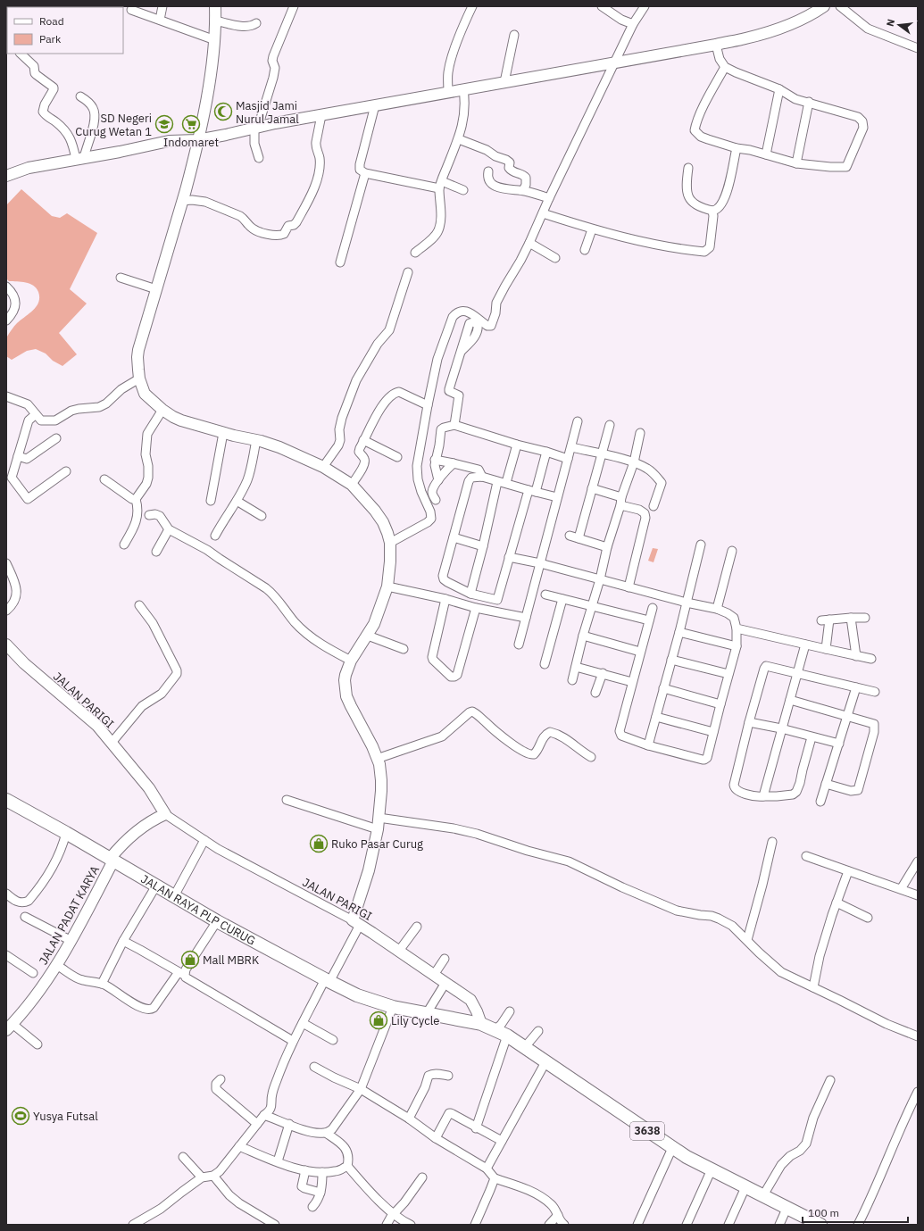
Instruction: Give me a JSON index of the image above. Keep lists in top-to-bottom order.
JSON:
{
  "streets": {
    "main road": ["JALAN RAYA PLP CURUG", "3638"],
    "street": ["JALAN PARIGI", "JALAN PADAT KARYA"]
  },
  "crossings": [
    ["JALAN PARIGI", "JALAN RAYA PLP CURUG"],
    ["JALAN PARIGI", "3638"],
    ["JALAN RAYA PLP CURUG", "JALAN PADAT KARYA"],
    ["JALAN RAYA PLP CURUG", "3638"]
  ],
  "places": {
    "mosque": ["Masjid Jami Nurul Jamal"],
    "school or university": ["SD Negeri Curug Wetan 1"],
    "supermarket": ["Indomaret"],
    "shop": ["Ruko Pasar Curug", "Mall MBRK", "Lily Cycle"],
    "sports": ["Yusya Futsal"]
  },
  "legend": ["Road", "Park"],
  "scale_bar": "100 m",
  "north": "left"
}
